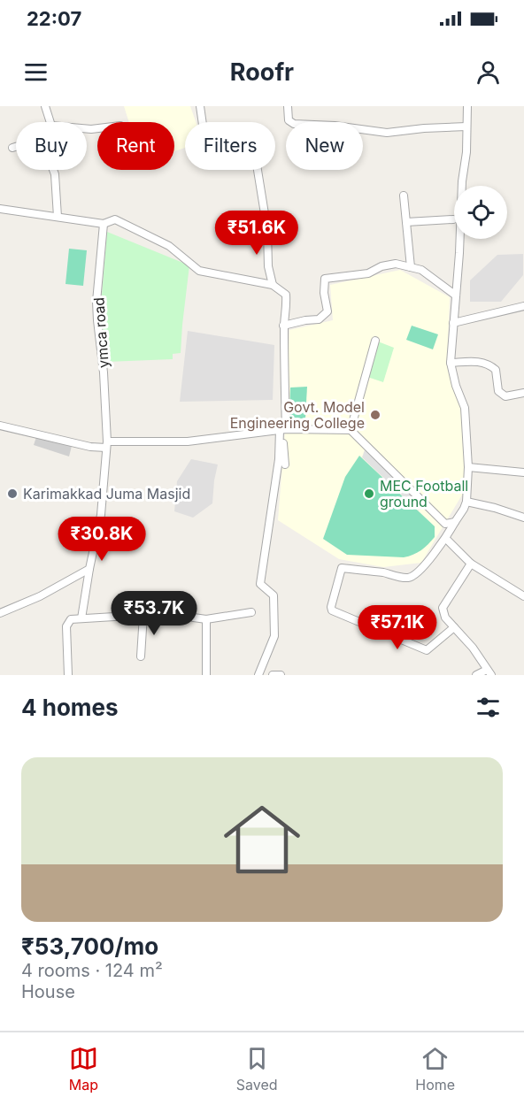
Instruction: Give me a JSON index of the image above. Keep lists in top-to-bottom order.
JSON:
{
  "streets": {
    "street": ["ymca road"]
  },
  "places": ["Govt. Model Engineering College", "Karimakkad Juma Masjid", "MEC Football ground"],
  "page": {
    "status": "22:07",
    "header": "Roofr",
    "chip": [
      "Buy",
      "Rent",
      "Filters",
      "New"
    ],
    "price": [
      "₹51.6K",
      "₹30.8K",
      "₹53.7K",
      "₹57.1K"
    ],
    "heading": "4 homes",
    "list": [
      {
        "name": "₹53,700/mo",
        "note": "4 rooms · 124 m² · House"
      }
    ],
    "tabs": ["Map", "Saved", "Home"]
  }
}
